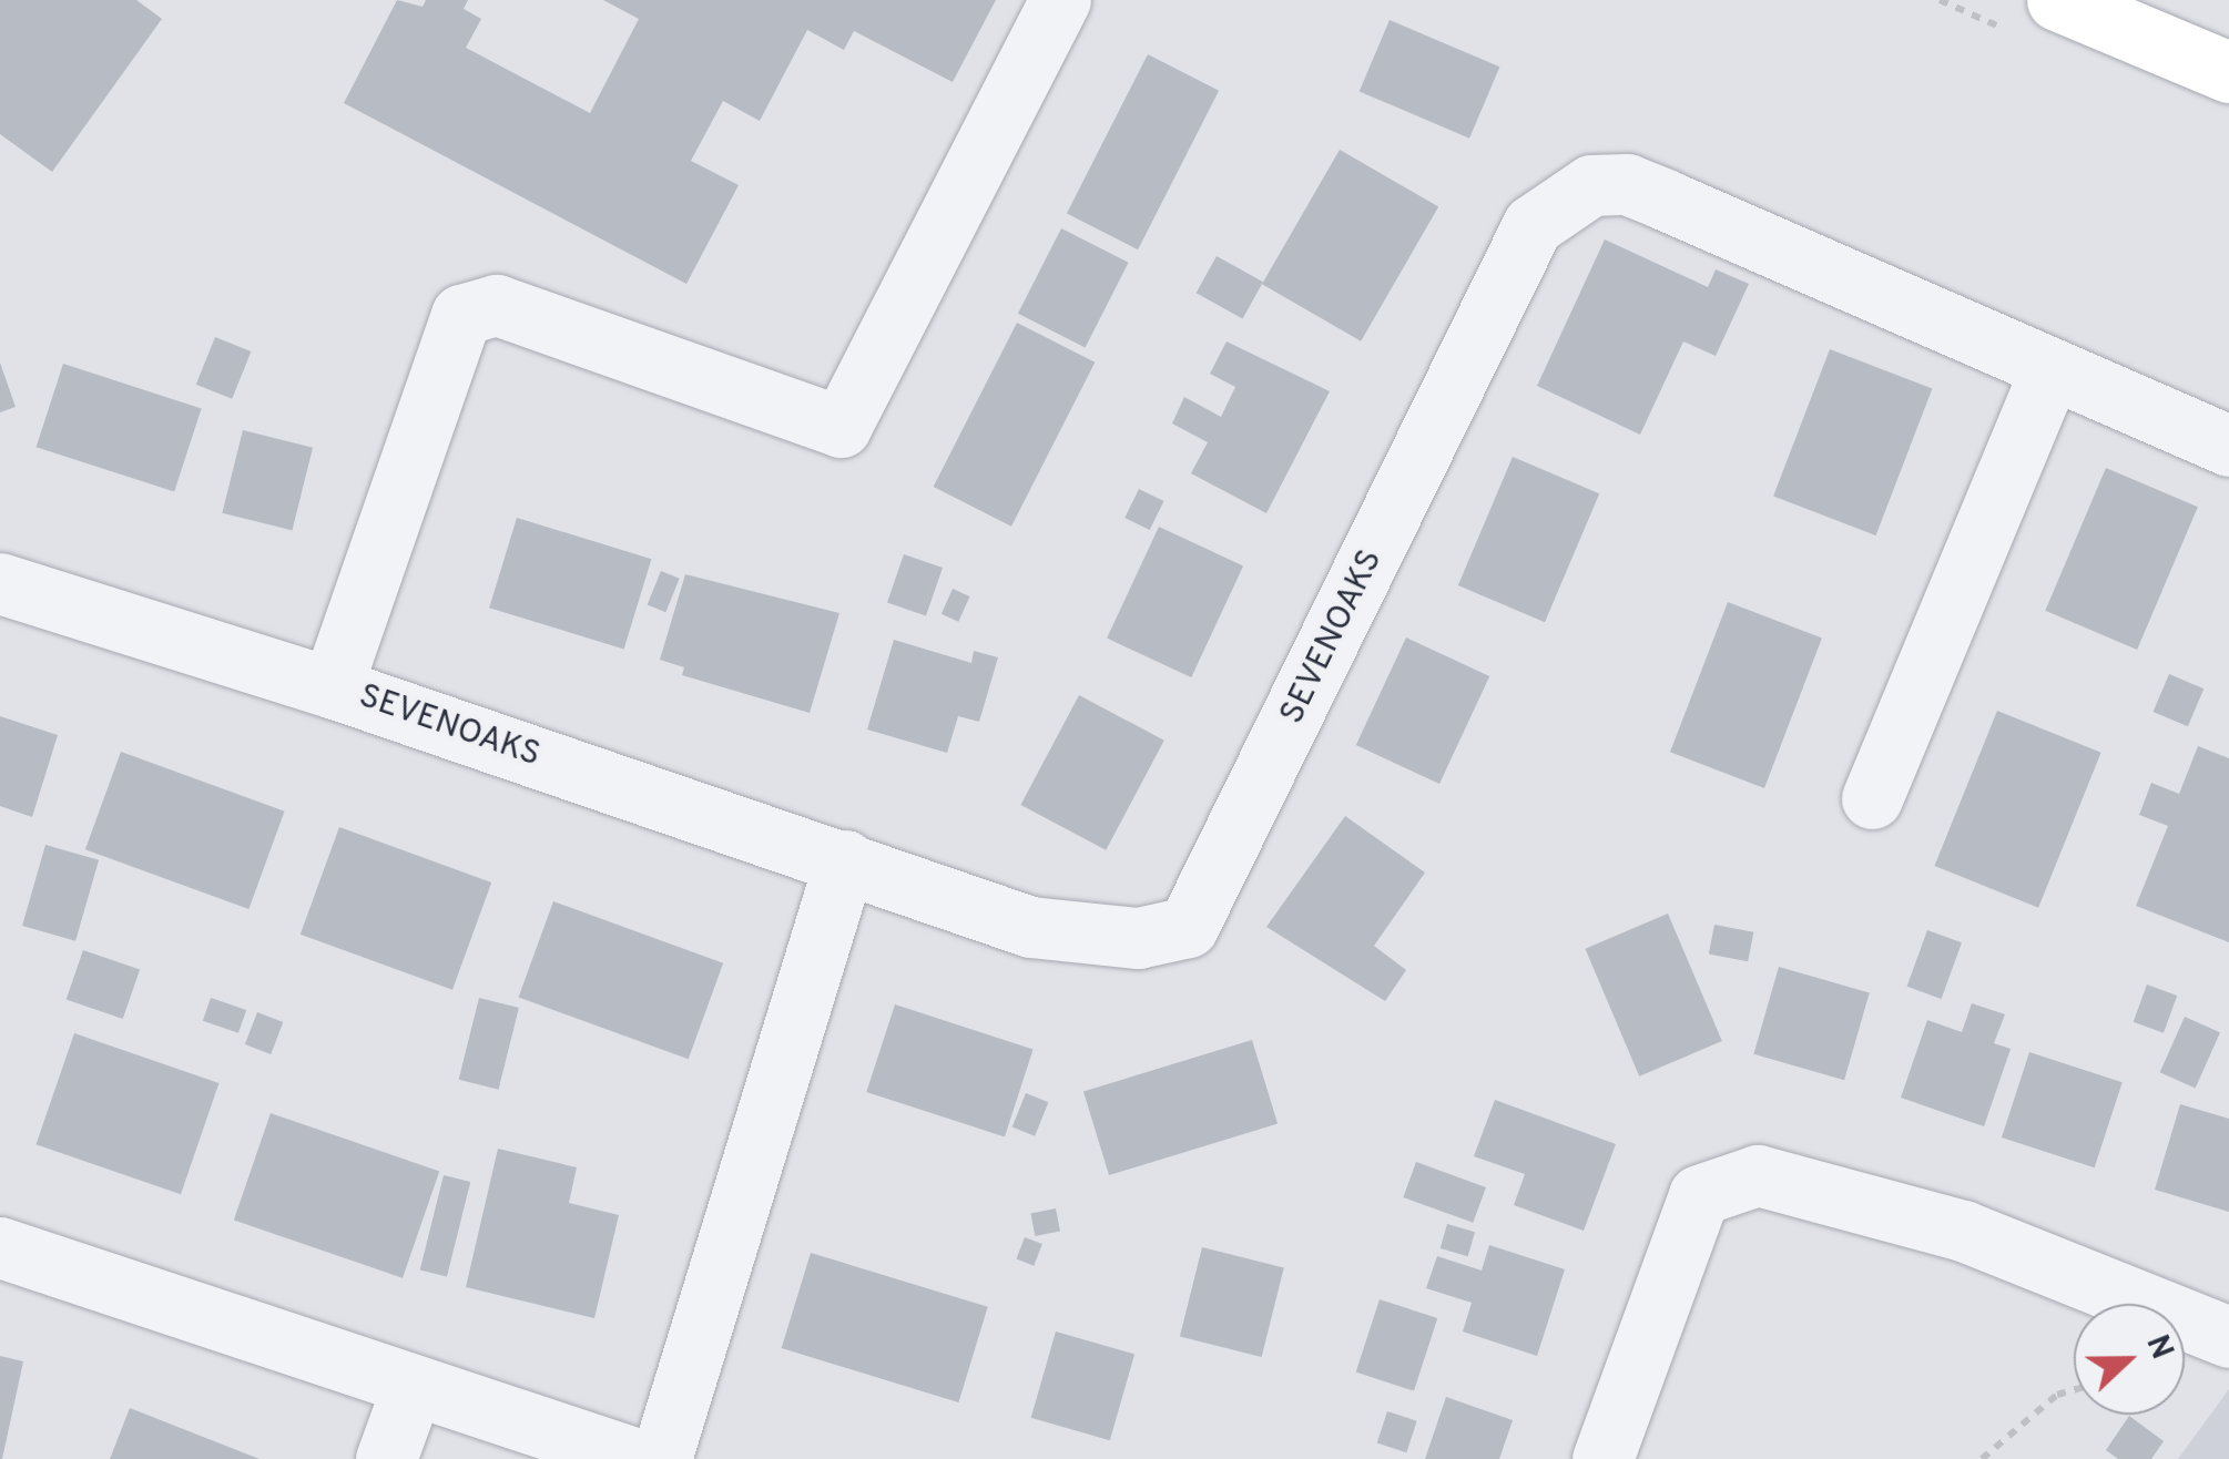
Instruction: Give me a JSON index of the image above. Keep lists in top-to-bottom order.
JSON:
{
  "streets": {
    "street": ["SEVENOAKS"]
  },
  "north": "right"
}
